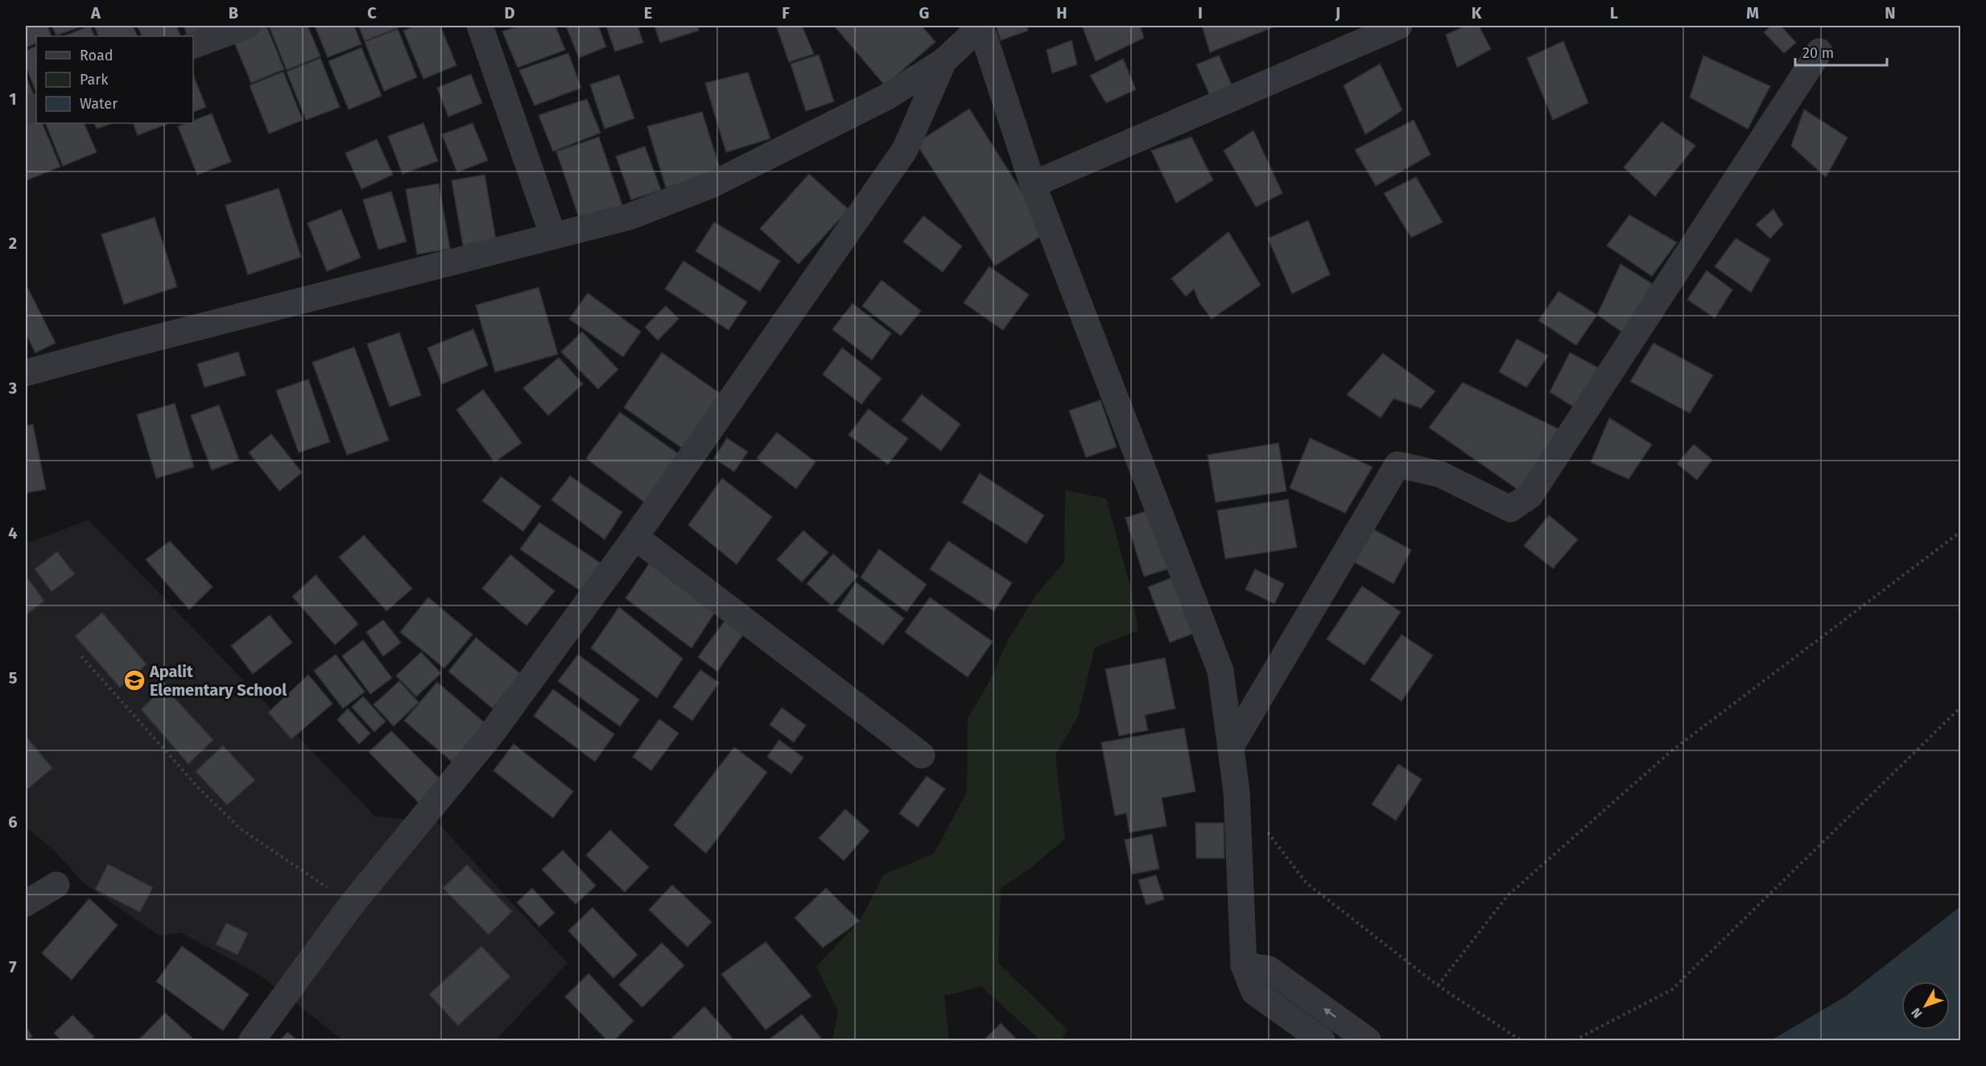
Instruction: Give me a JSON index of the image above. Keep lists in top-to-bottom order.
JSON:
{
  "places": {
    "school or university": ["Apalit Elementary School"]
  },
  "legend": ["Road", "Park", "Water"],
  "scale_bar": "20 m",
  "north": "bottom left",
  "grid": {
    "columns": [
      "A",
      "B",
      "C",
      "D",
      "E",
      "F",
      "G",
      "H",
      "I",
      "J",
      "K",
      "L",
      "M",
      "N"
    ],
    "rows": [
      "1",
      "2",
      "3",
      "4",
      "5",
      "6",
      "7"
    ]
  }
}
